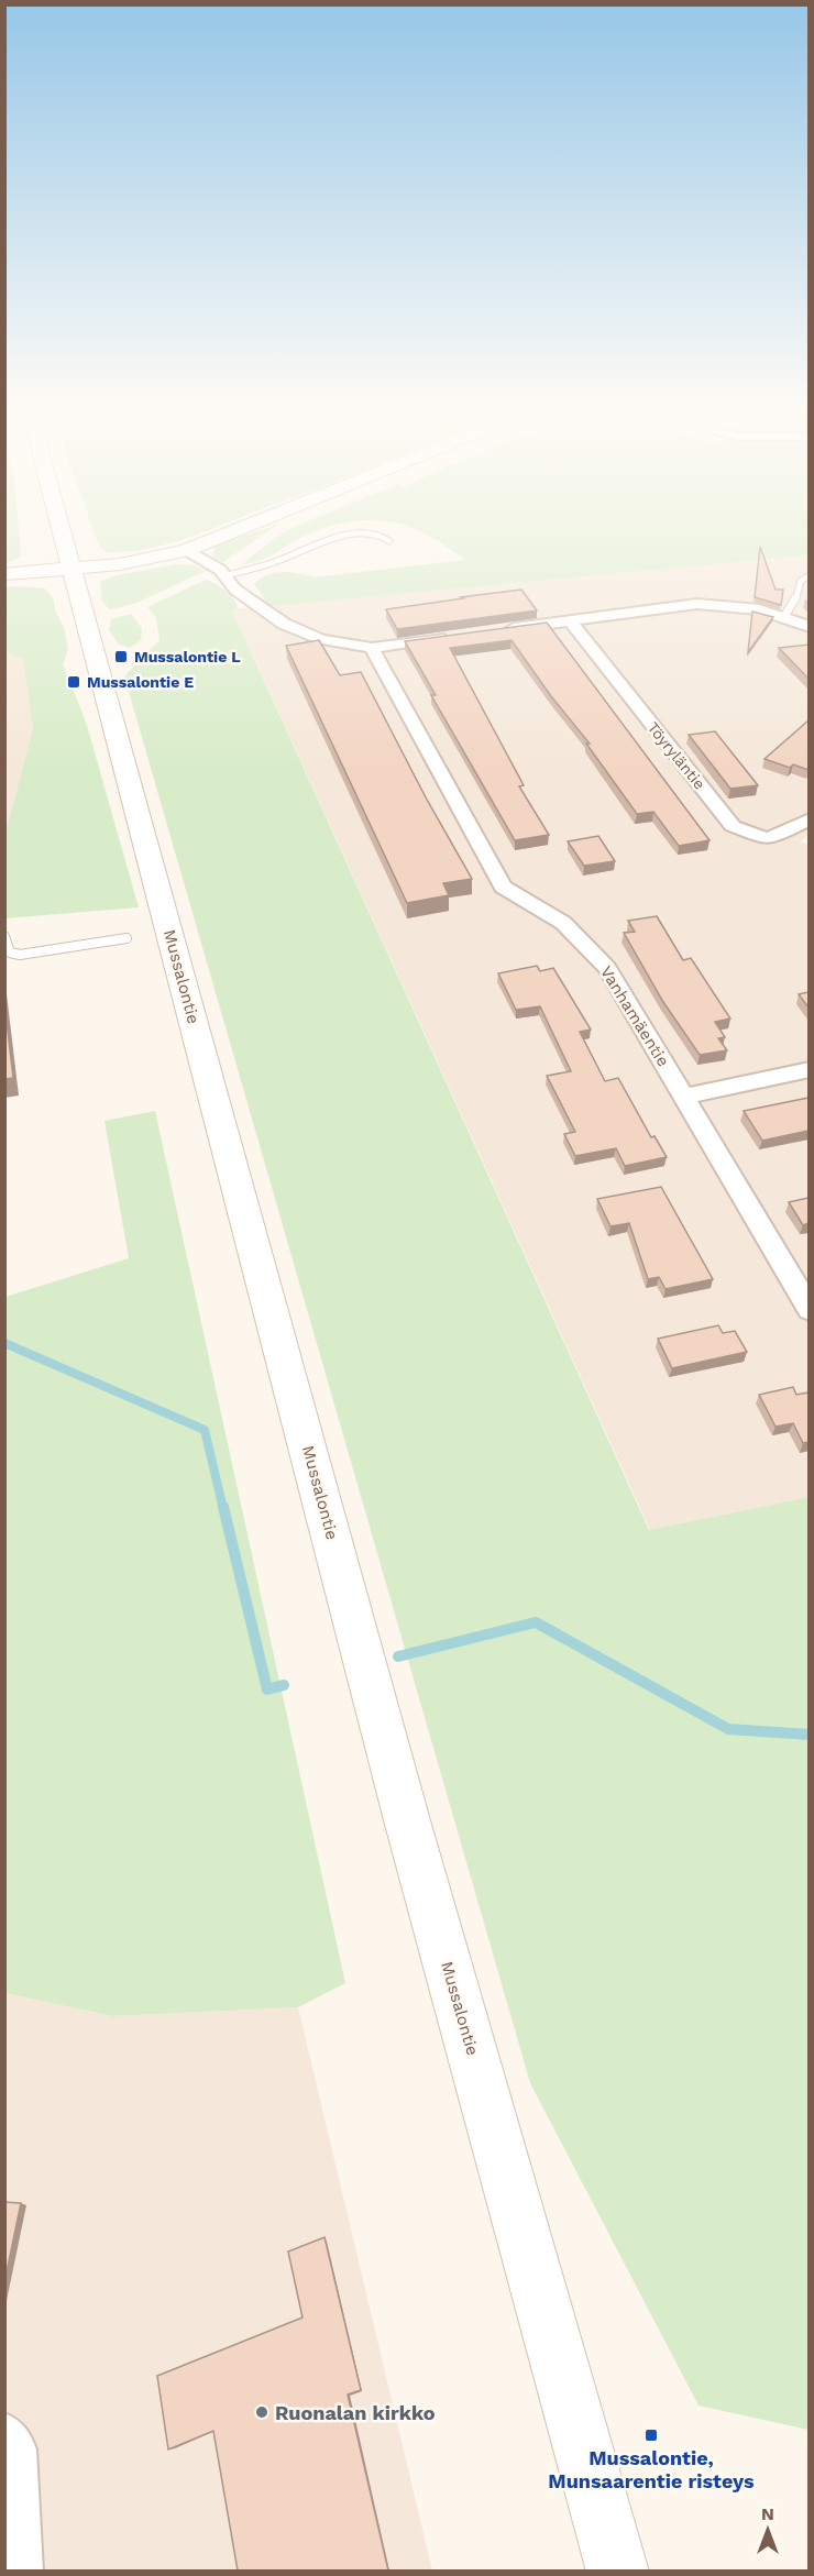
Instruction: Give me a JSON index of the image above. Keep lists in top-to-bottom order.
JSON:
{
  "streets": {
    "main road": ["Mussalontie"],
    "street": ["Töyryläntie", "Vanhamäentie"]
  },
  "places": {
    "transit": ["Mussalontie L", "Mussalontie E", "Mussalontie, Munsaarentie risteys"],
    "other": ["Ruonalan kirkko"]
  },
  "north": "top"
}
